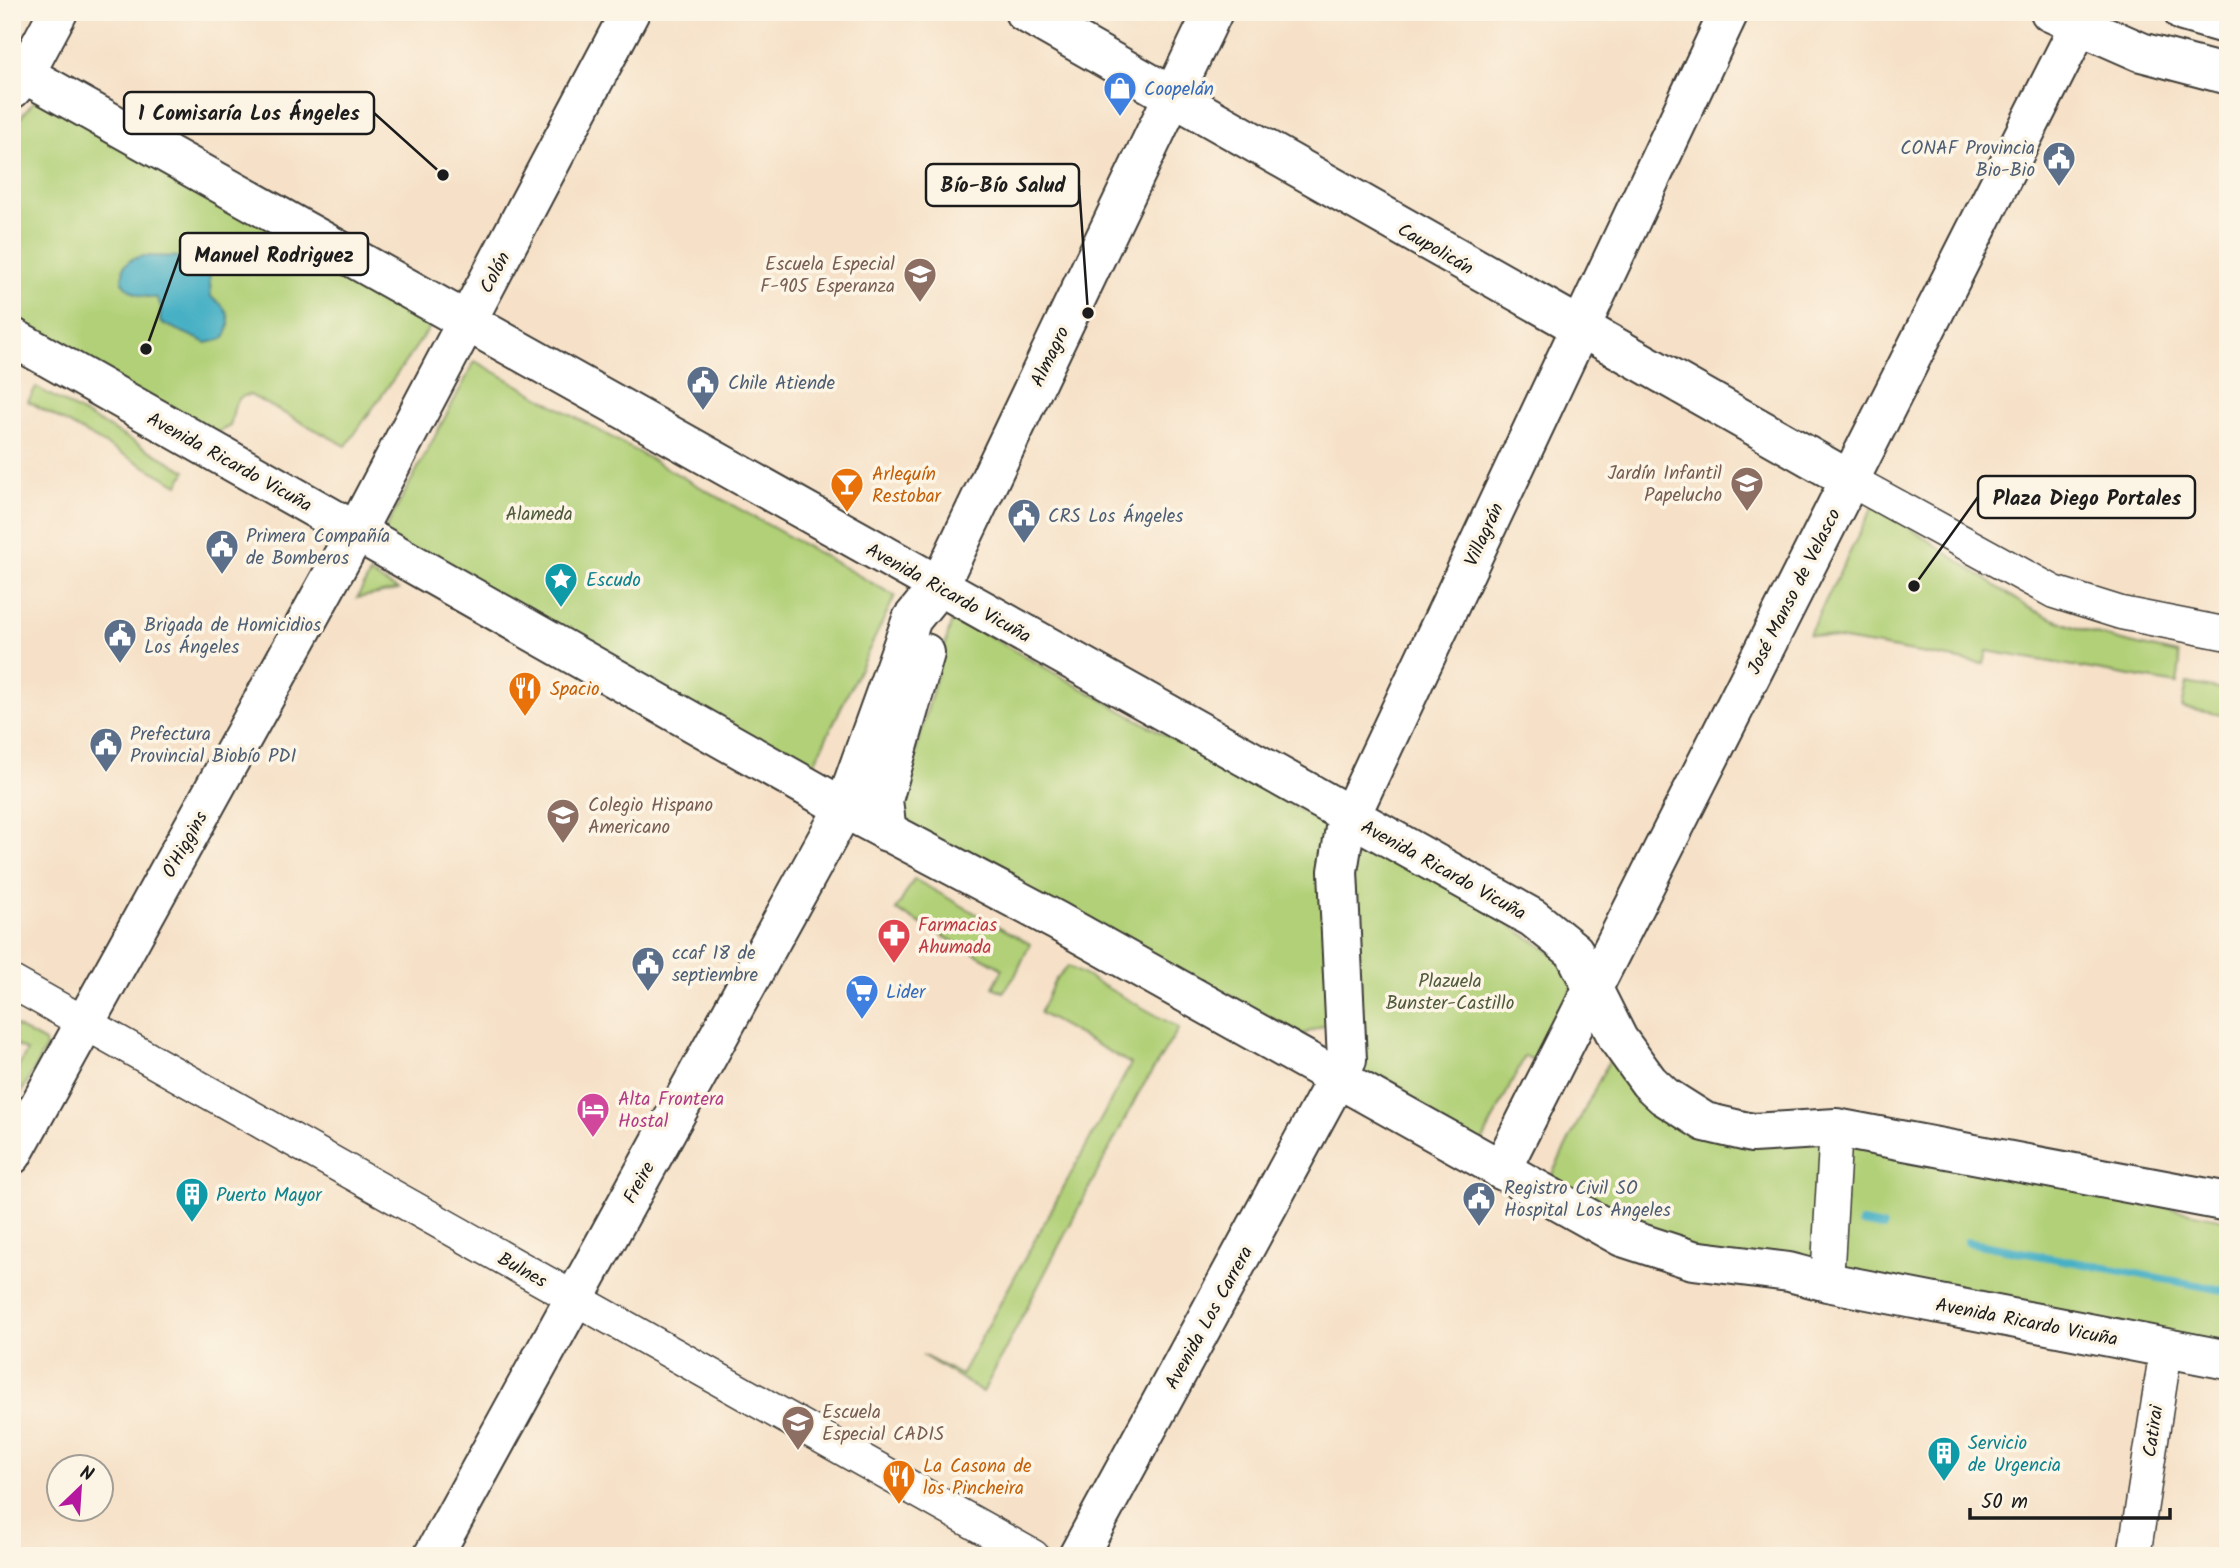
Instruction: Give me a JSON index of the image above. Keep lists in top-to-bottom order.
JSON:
{
  "streets": {
    "main road": [
      "Caupolicán",
      "Colón",
      "Almagro",
      "Avenida Ricardo Vicuña",
      "Villagrán",
      "José Manso de Velasco",
      "O'Higgins",
      "Freire",
      "Avenida Los Carrera"
    ],
    "street": ["Bulnes", "Catirai"]
  },
  "crossings": [
    ["Caupolicán", "Almagro"],
    ["Caupolicán", "Villagrán"],
    ["Caupolicán", "José Manso de Velasco"],
    ["Colón", "Avenida Ricardo Vicuña"],
    ["Colón", "O'Higgins"],
    ["Almagro", "Avenida Ricardo Vicuña"],
    ["Almagro", "Freire"],
    ["Avenida Ricardo Vicuña", "Villagrán"],
    ["Avenida Ricardo Vicuña", "José Manso de Velasco"],
    ["Avenida Ricardo Vicuña", "O'Higgins"],
    ["Avenida Ricardo Vicuña", "Freire"],
    ["Avenida Ricardo Vicuña", "Avenida Los Carrera"],
    ["Avenida Ricardo Vicuña", "Catirai"],
    ["Villagrán", "Avenida Los Carrera"],
    ["O'Higgins", "Bulnes"],
    ["Freire", "Bulnes"]
  ],
  "parks": ["Alameda", "Plazuela Bunster-Castillo"],
  "places": {
    "shop": ["Coopelán"],
    "other": [
      "1 Comisaría Los Ángeles",
      "Bío-Bío Salud",
      "Manuel Rodriguez",
      "Plaza Diego Portales"
    ],
    "public building": [
      "CONAF Provincia Bio-Bio",
      "Chile Atiende",
      "CRS Los Ángeles",
      "Primera Compañía de Bomberos",
      "Brigada de Homicidios Los Ángeles",
      "Prefectura Provincial Biobío PDI",
      "ccaf 18 de septiembre",
      "Registro Civil SO Hospital Los Angeles"
    ],
    "school or university": [
      "Escuela Especial F-905 Esperanza",
      "Jardín Infantil Papelucho",
      "Colegio Hispano Americano",
      "Escuela Especial CADIS"
    ],
    "bar": ["Arlequín Restobar"],
    "place": ["Escudo"],
    "restaurant": ["Spacio", "La Casona de los Pincheira"],
    "pharmacy": ["Farmacias Ahumada"],
    "supermarket": ["Lider"],
    "hotel": ["Alta Frontera Hostal"],
    "building": ["Puerto Mayor", "Servicio de Urgencia"]
  },
  "scale_bar": "50 m",
  "north": "top right"
}
